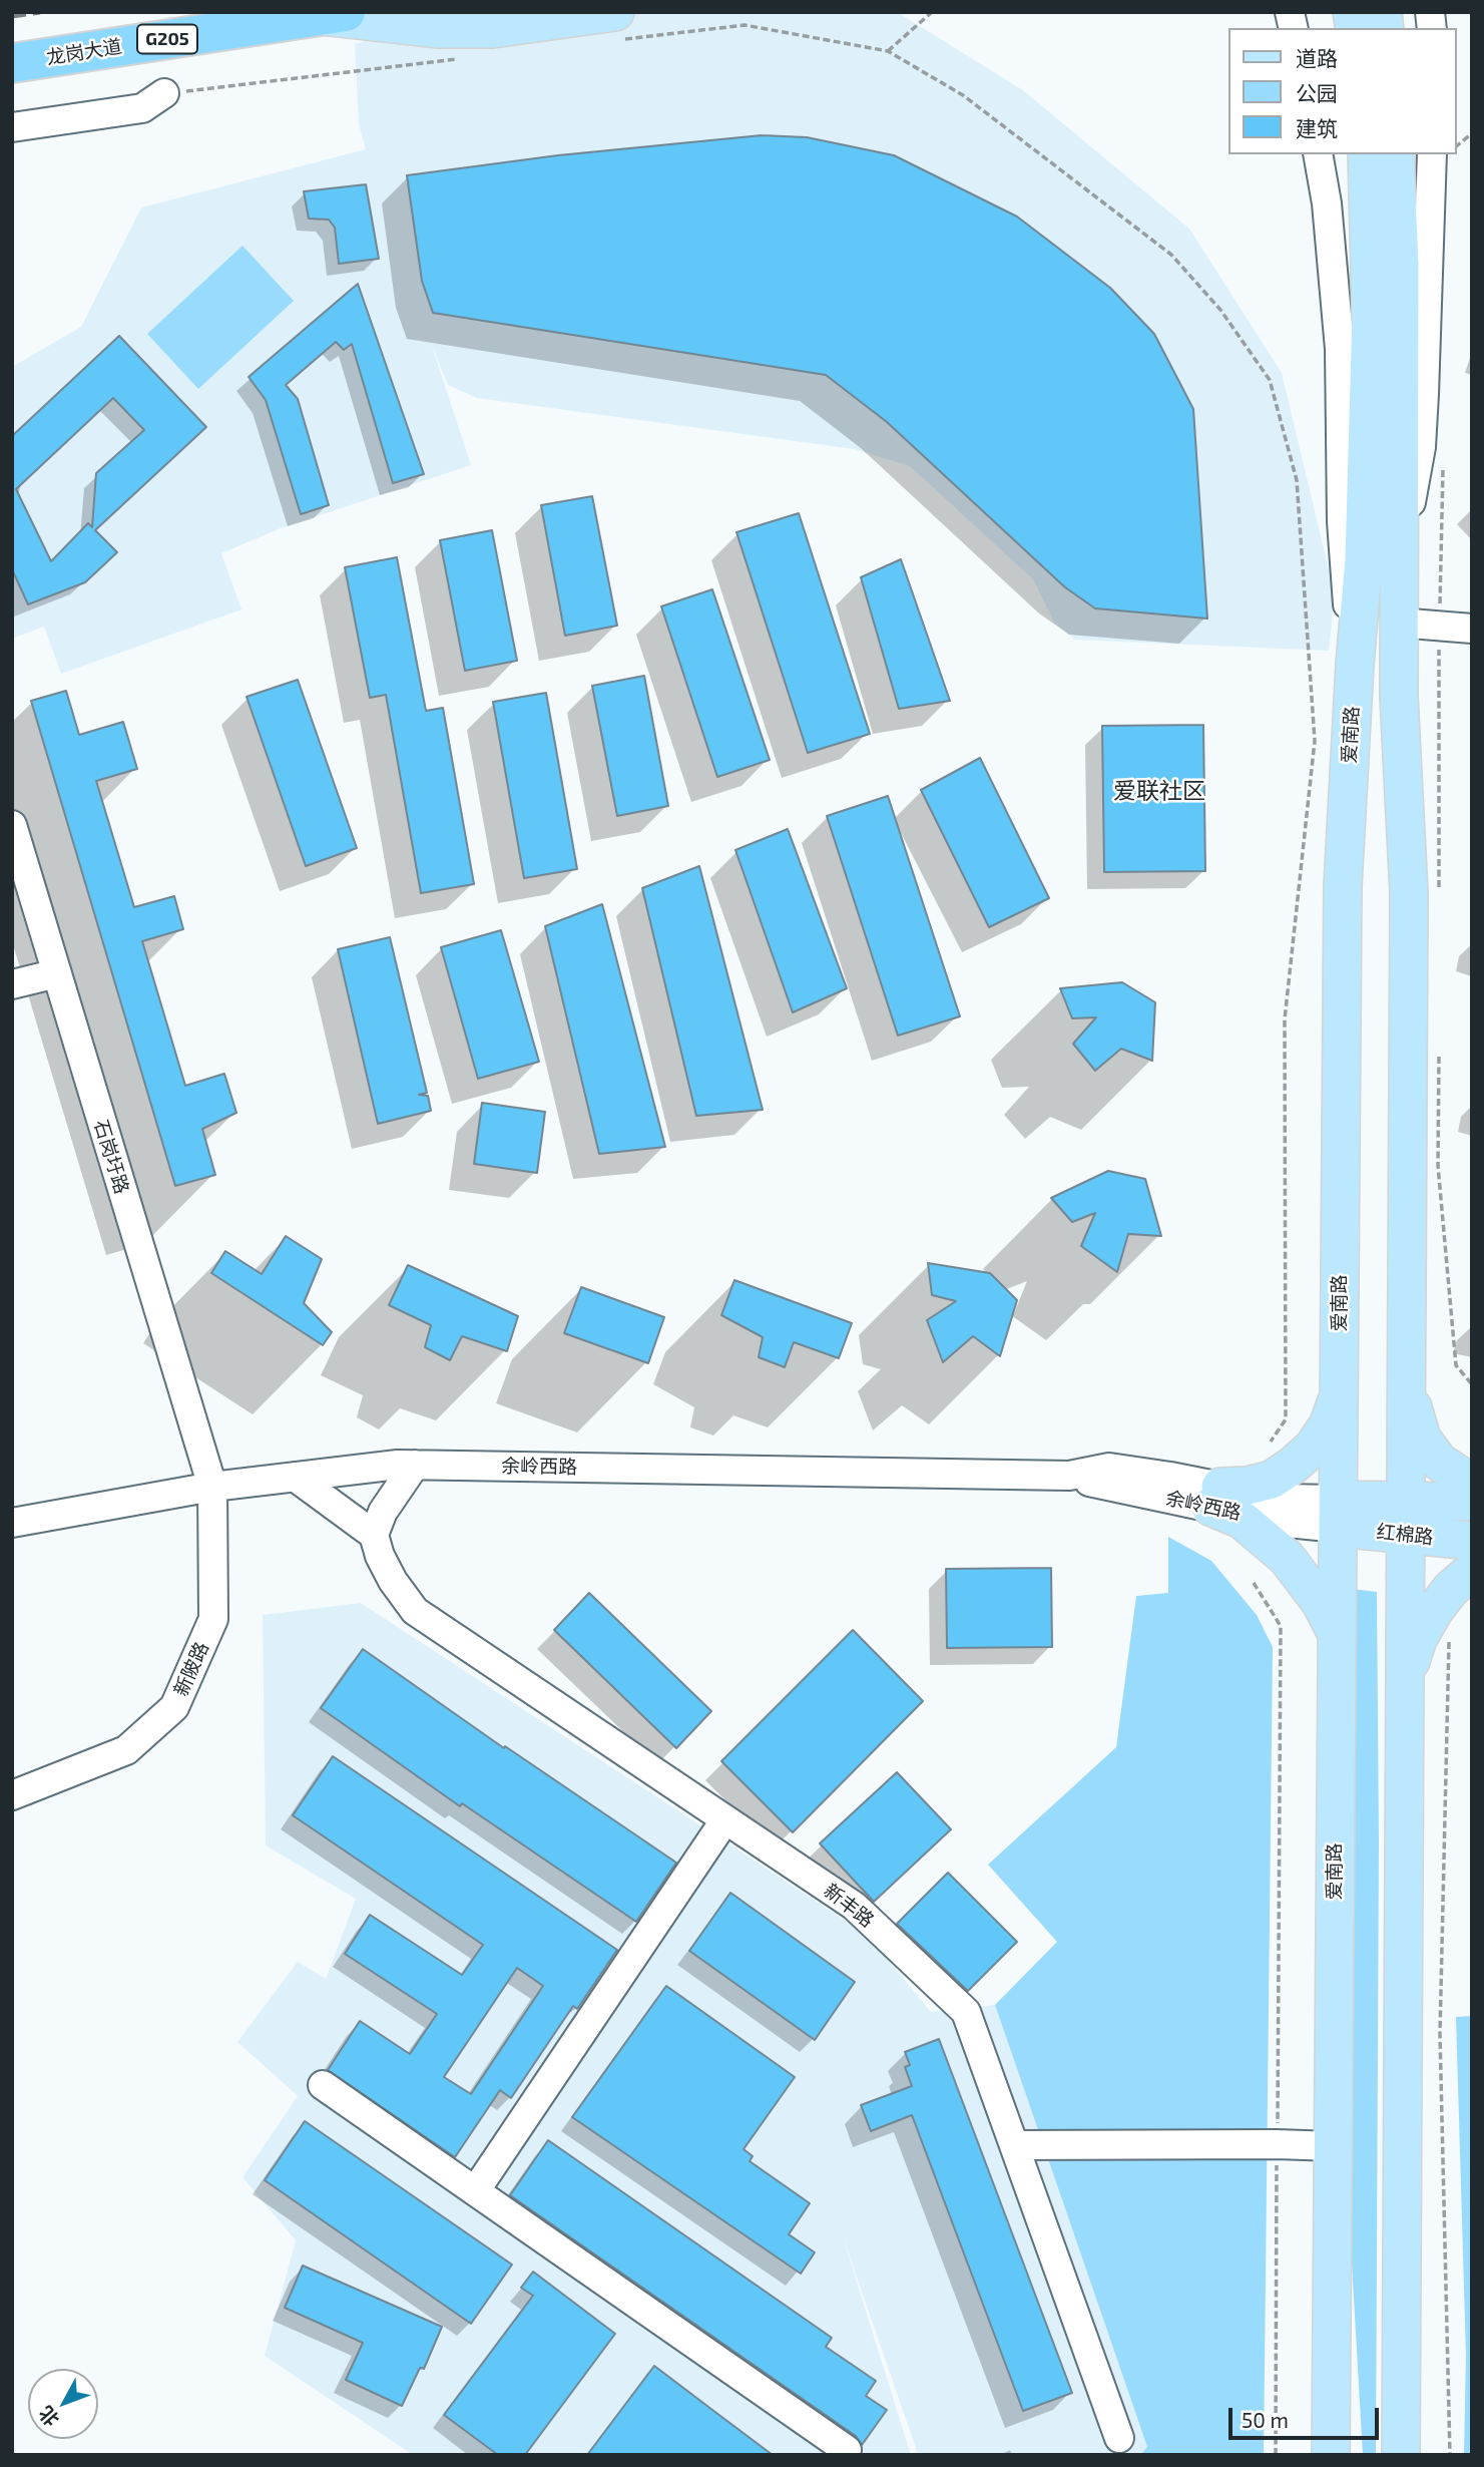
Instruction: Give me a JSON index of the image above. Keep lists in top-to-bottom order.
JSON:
{
  "streets": {
    "highway": ["G205", "龙岗大道"],
    "main road": ["爱南路", "红棉路"],
    "street": [
      "石岗圩路",
      "余岭西路",
      "新陂路",
      "新丰路"
    ]
  },
  "crossings": [
    ["爱南路", "余岭西路"],
    ["爱南路", "红棉路"],
    ["石岗圩路", "余岭西路"],
    ["石岗圩路", "新陂路"],
    ["余岭西路", "红棉路"],
    ["余岭西路", "新陂路"]
  ],
  "districts": ["爱联社区"],
  "legend": ["道路", "公园", "建筑"],
  "scale_bar": "50 m",
  "north": "bottom left"
}
